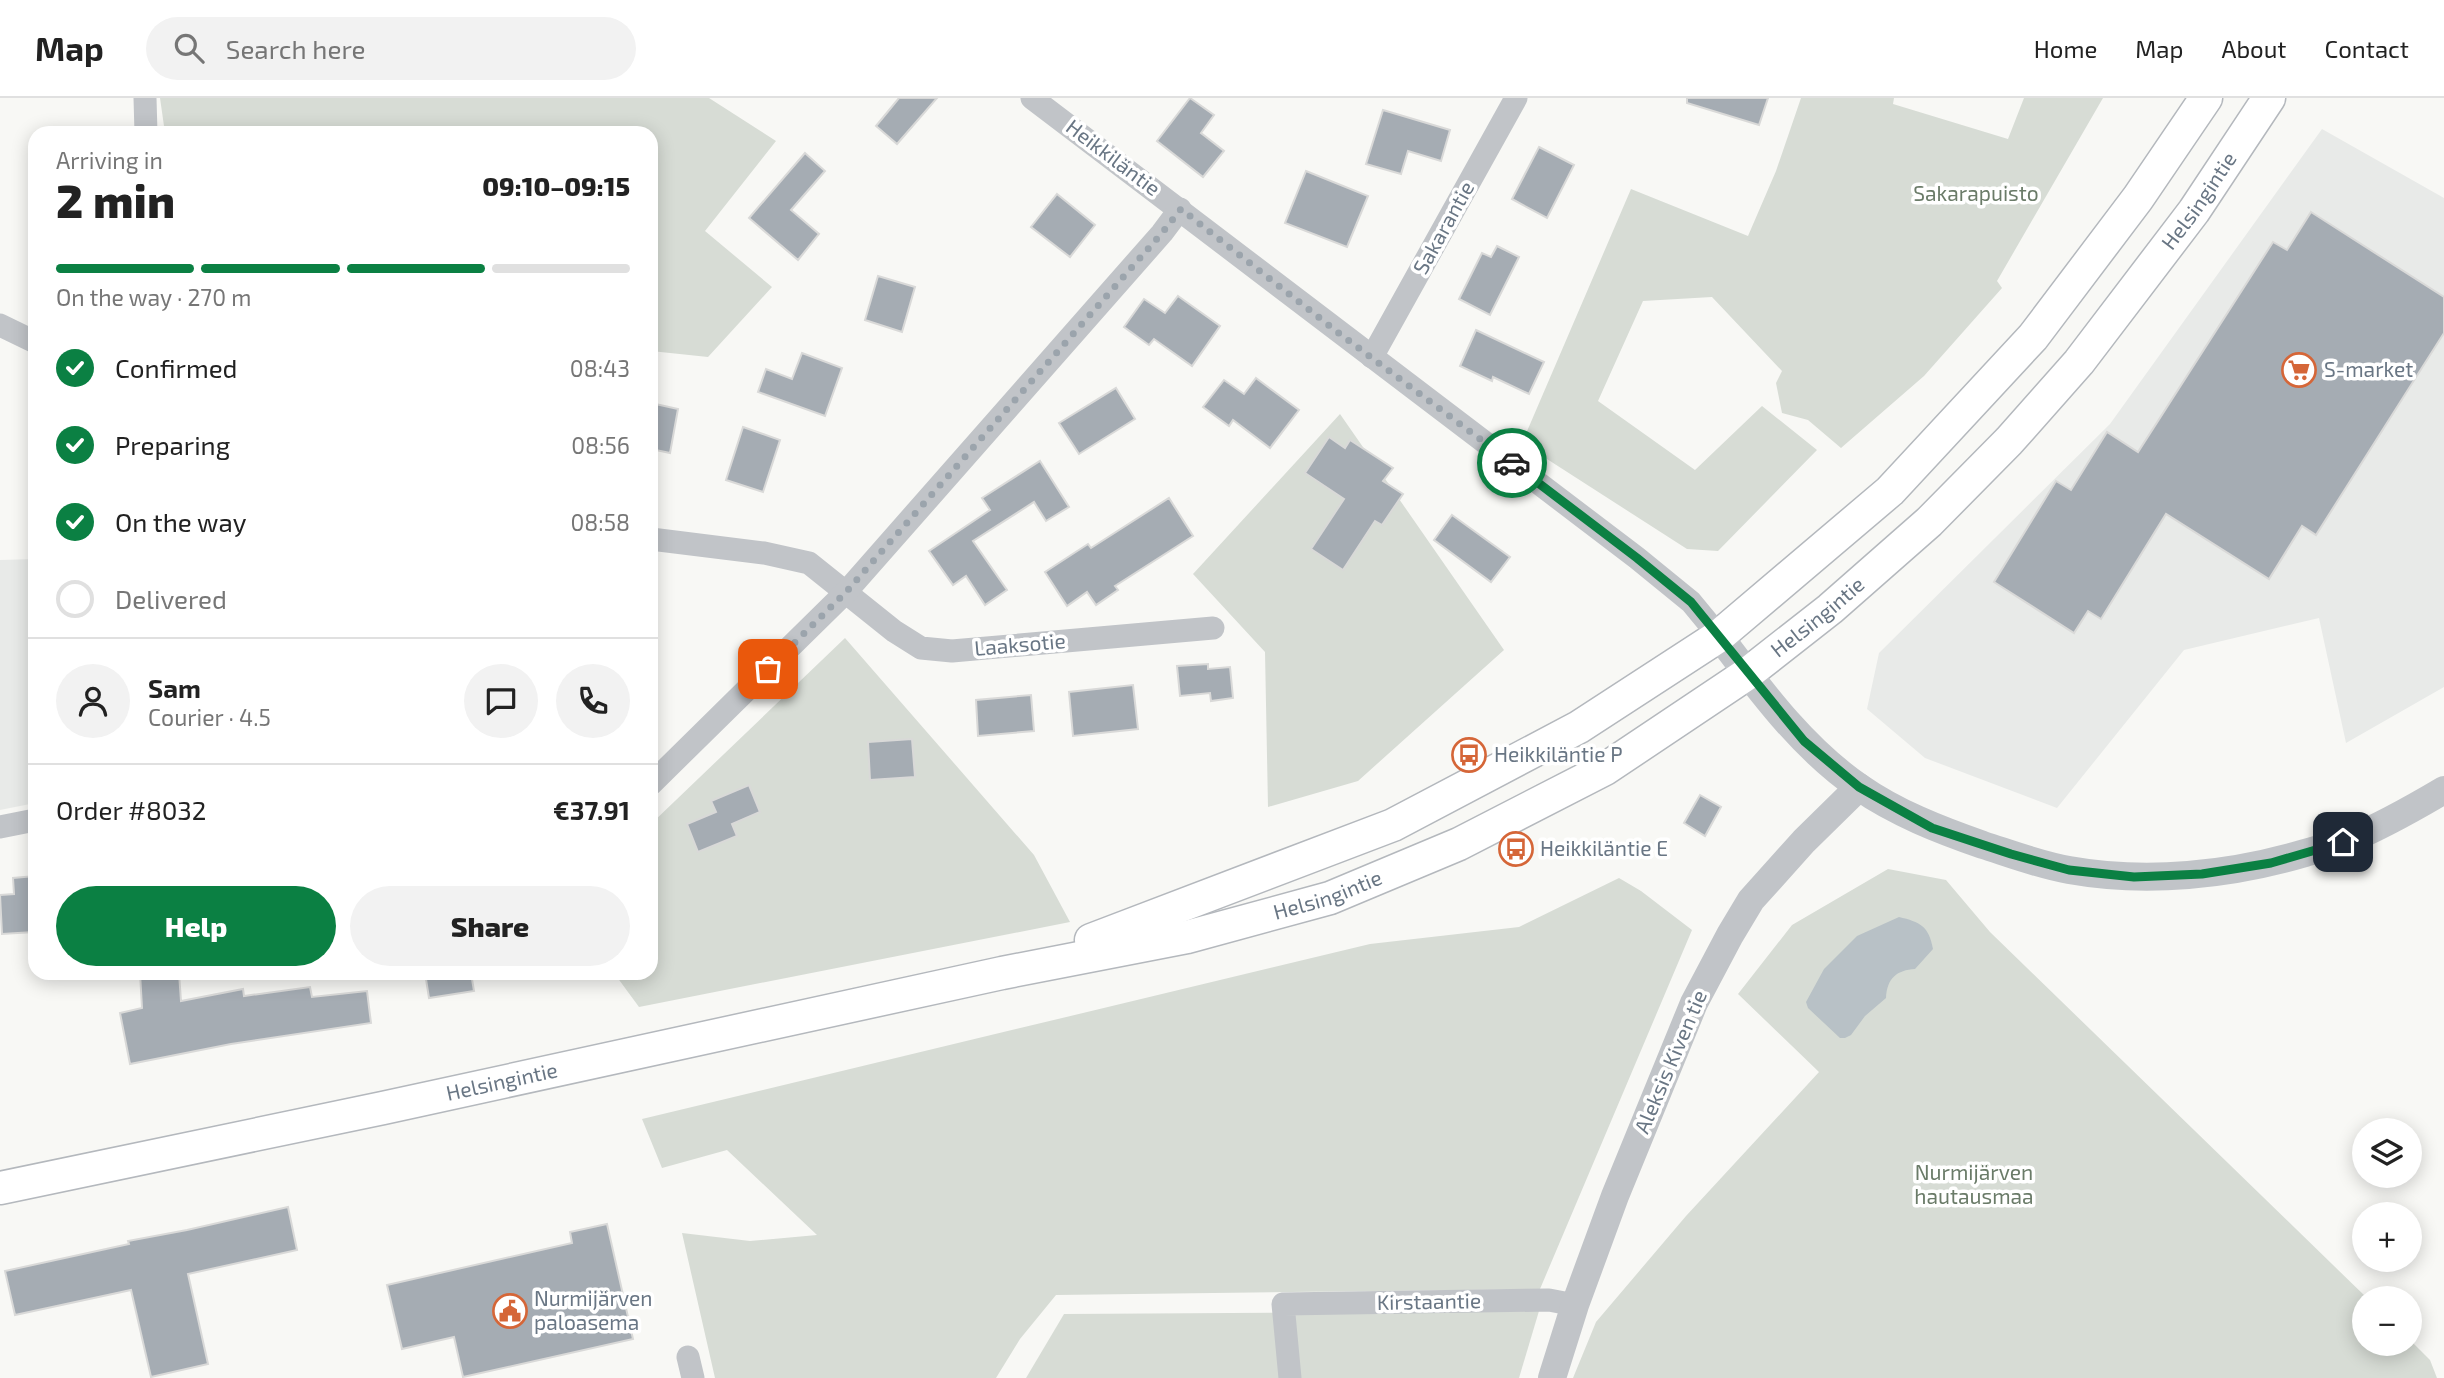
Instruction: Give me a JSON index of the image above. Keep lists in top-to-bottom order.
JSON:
{
  "streets": {
    "main road": ["Helsingintie"],
    "street": [
      "Heikkiläntie",
      "Sakarantie",
      "Laaksotie",
      "Aleksis Kiven tie",
      "Kirstaantie"
    ]
  },
  "crossings": [
    ["Heikkiläntie", "Helsingintie"],
    ["Heikkiläntie", "Sakarantie"],
    ["Aleksis Kiven tie", "Kirstaantie"]
  ],
  "parks": ["Sakarapuisto", "Nurmijärven hautausmaa"],
  "places": {
    "supermarket": ["S-market"],
    "bus stop": ["Heikkiläntie P", "Heikkiläntie E"],
    "public building": ["Nurmijärven paloasema"]
  },
  "page": {
    "header": "Map",
    "search": "Search here",
    "nav": [
      "Home",
      "Map",
      "About",
      "Contact"
    ],
    "heading": ["2 min", "Arriving in", "09:10–09:15"],
    "panel": [
      "Sam",
      "Courier · 4.5",
      "Order #8032",
      "€37.91"
    ],
    "bar": "On the way · 270 m",
    "list": [
      ["Confirmed", "08:43"],
      ["Preparing", "08:56"],
      ["On the way", "08:58"],
      "Delivered"
    ],
    "buttons": ["Help", "Share"],
    "map_buttons": ["+", "−"]
  }
}
